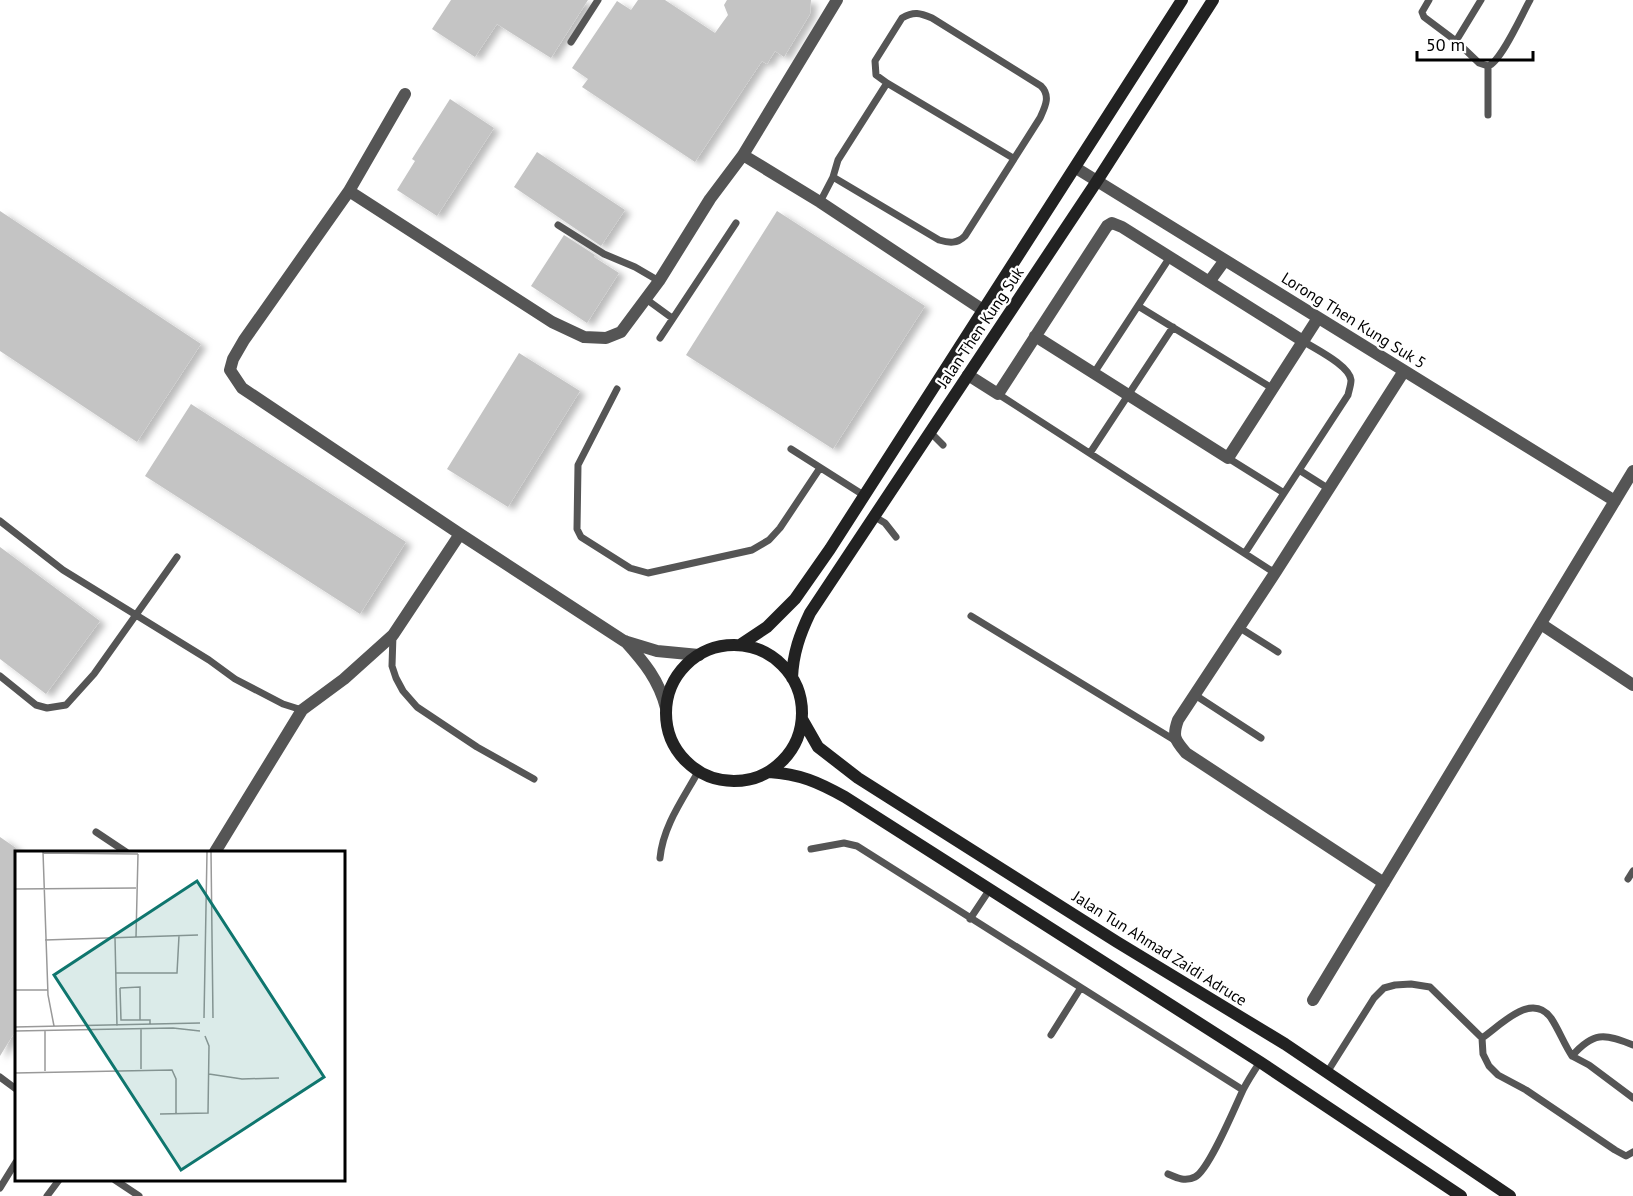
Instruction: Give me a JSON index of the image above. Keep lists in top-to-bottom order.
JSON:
{
  "streets": {
    "street": ["Lorong Then Kung Suk 5", "Jalan Then Kung Suk", "Jalan Tun Ahmad Zaidi Adruce"]
  },
  "crossings": [
    ["Lorong Then Kung Suk 5", "Jalan Then Kung Suk"],
    ["Jalan Then Kung Suk", "Jalan Tun Ahmad Zaidi Adruce"]
  ],
  "scale_bar": "50 m"
}
